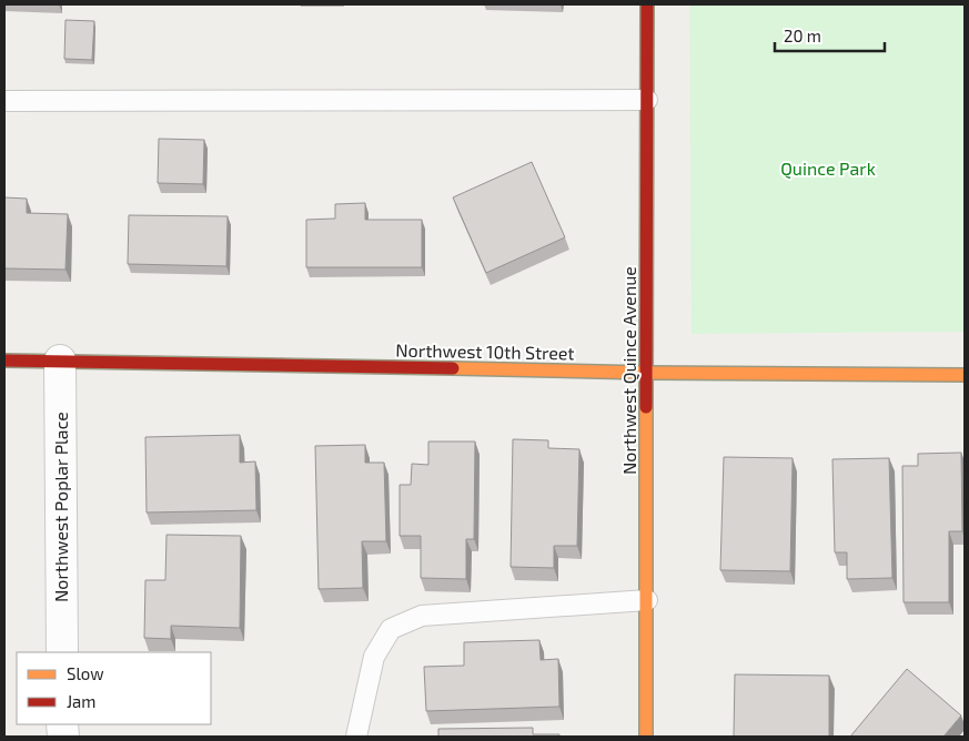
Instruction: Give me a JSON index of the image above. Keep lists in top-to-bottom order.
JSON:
{
  "streets": {
    "street": ["Northwest 10th Street", "Northwest Quince Avenue", "Northwest Poplar Place"]
  },
  "crossings": [
    ["Northwest 10th Street", "Northwest Quince Avenue"],
    ["Northwest 10th Street", "Northwest Poplar Place"]
  ],
  "parks": ["Quince Park"],
  "legend": ["Slow", "Jam"],
  "scale_bar": "20 m"
}
